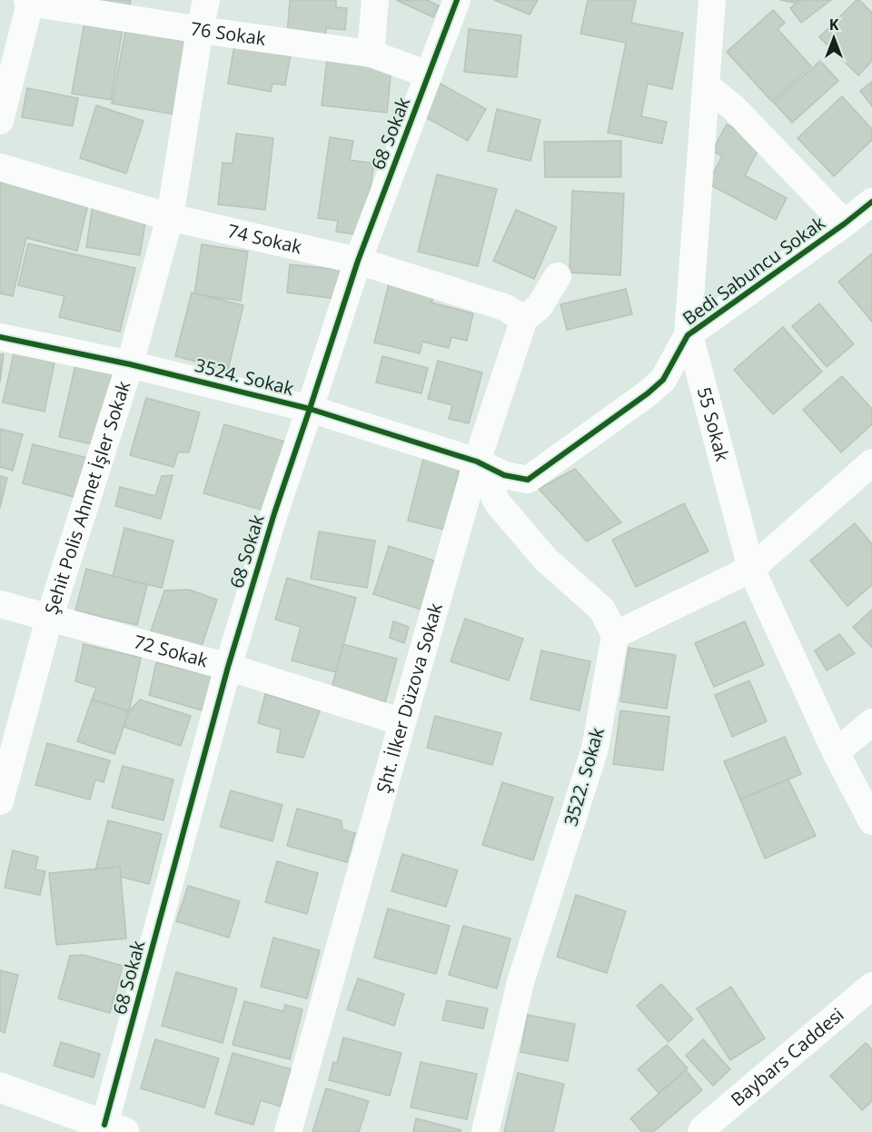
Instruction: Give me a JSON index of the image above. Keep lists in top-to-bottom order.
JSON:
{
  "streets": {
    "street": [
      "76 Sokak",
      "68 Sokak",
      "74 Sokak",
      "Bedi Sabuncu Sokak",
      "3524. Sokak",
      "55 Sokak",
      "Şehit Polis Ahmet İşler Sokak",
      "72 Sokak",
      "Şht. İlker Düzova Sokak",
      "3522. Sokak",
      "Baybars Caddesi"
    ]
  },
  "crossings": [
    ["76 Sokak", "68 Sokak"],
    ["76 Sokak", "Şehit Polis Ahmet İşler Sokak"],
    ["68 Sokak", "74 Sokak"],
    ["68 Sokak", "3524. Sokak"],
    ["68 Sokak", "72 Sokak"],
    ["74 Sokak", "Şehit Polis Ahmet İşler Sokak"],
    ["74 Sokak", "Şht. İlker Düzova Sokak"],
    ["Bedi Sabuncu Sokak", "3524. Sokak"],
    ["Bedi Sabuncu Sokak", "55 Sokak"],
    ["Bedi Sabuncu Sokak", "Şht. İlker Düzova Sokak"],
    ["3524. Sokak", "Şehit Polis Ahmet İşler Sokak"],
    ["3524. Sokak", "Şht. İlker Düzova Sokak"],
    ["Şehit Polis Ahmet İşler Sokak", "72 Sokak"],
    ["72 Sokak", "Şht. İlker Düzova Sokak"]
  ],
  "north": "top"
}
